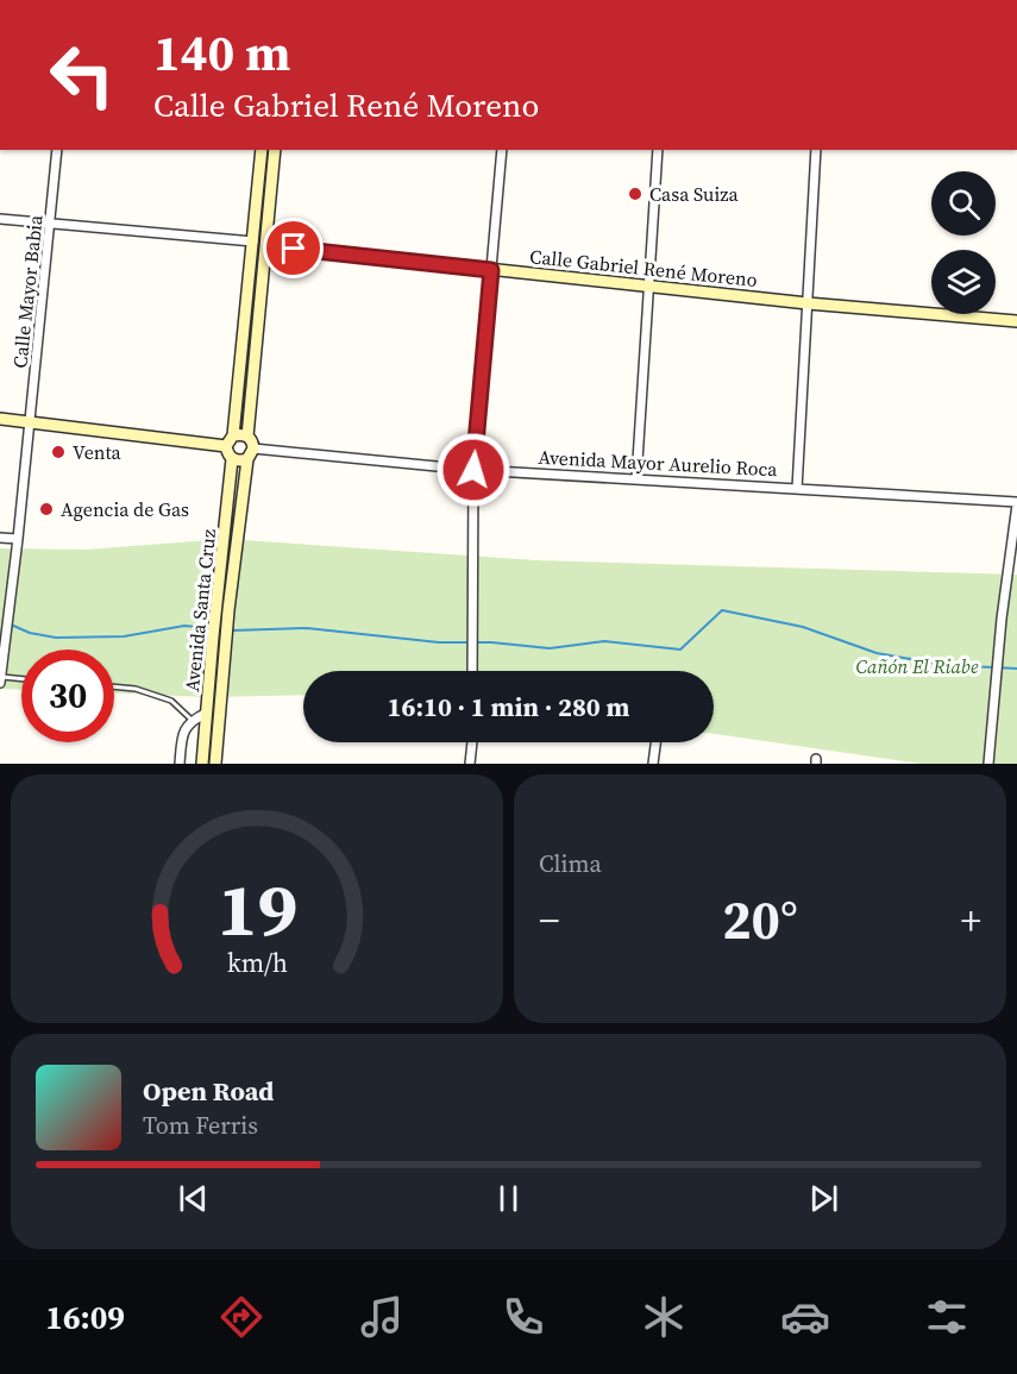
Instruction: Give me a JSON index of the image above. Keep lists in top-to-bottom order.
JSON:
{
  "streets": {
    "main road": ["Calle Gabriel René Moreno", "Avenida Santa Cruz"],
    "street": ["Calle Mayor Babia", "Avenida Mayor Aurelio Roca"]
  },
  "crossings": [
    ["Avenida Mayor Aurelio Roca", "Avenida Santa Cruz"]
  ],
  "parks": ["Cañón El Riabe"],
  "places": ["Casa Suiza", "Venta", "Agencia de Gas"],
  "page": {
    "turn": ["140 m", "Calle Gabriel René Moreno"],
    "limit": "30",
    "trip": "16:10 · 1 min · 280 m",
    "tile": "Clima",
    "heat": ["−", "20°", "+"],
    "song": ["Open Road", "Tom Ferris"],
    "tabs": "16:09",
    "gauge": ["19", "km/h"]
  }
}
